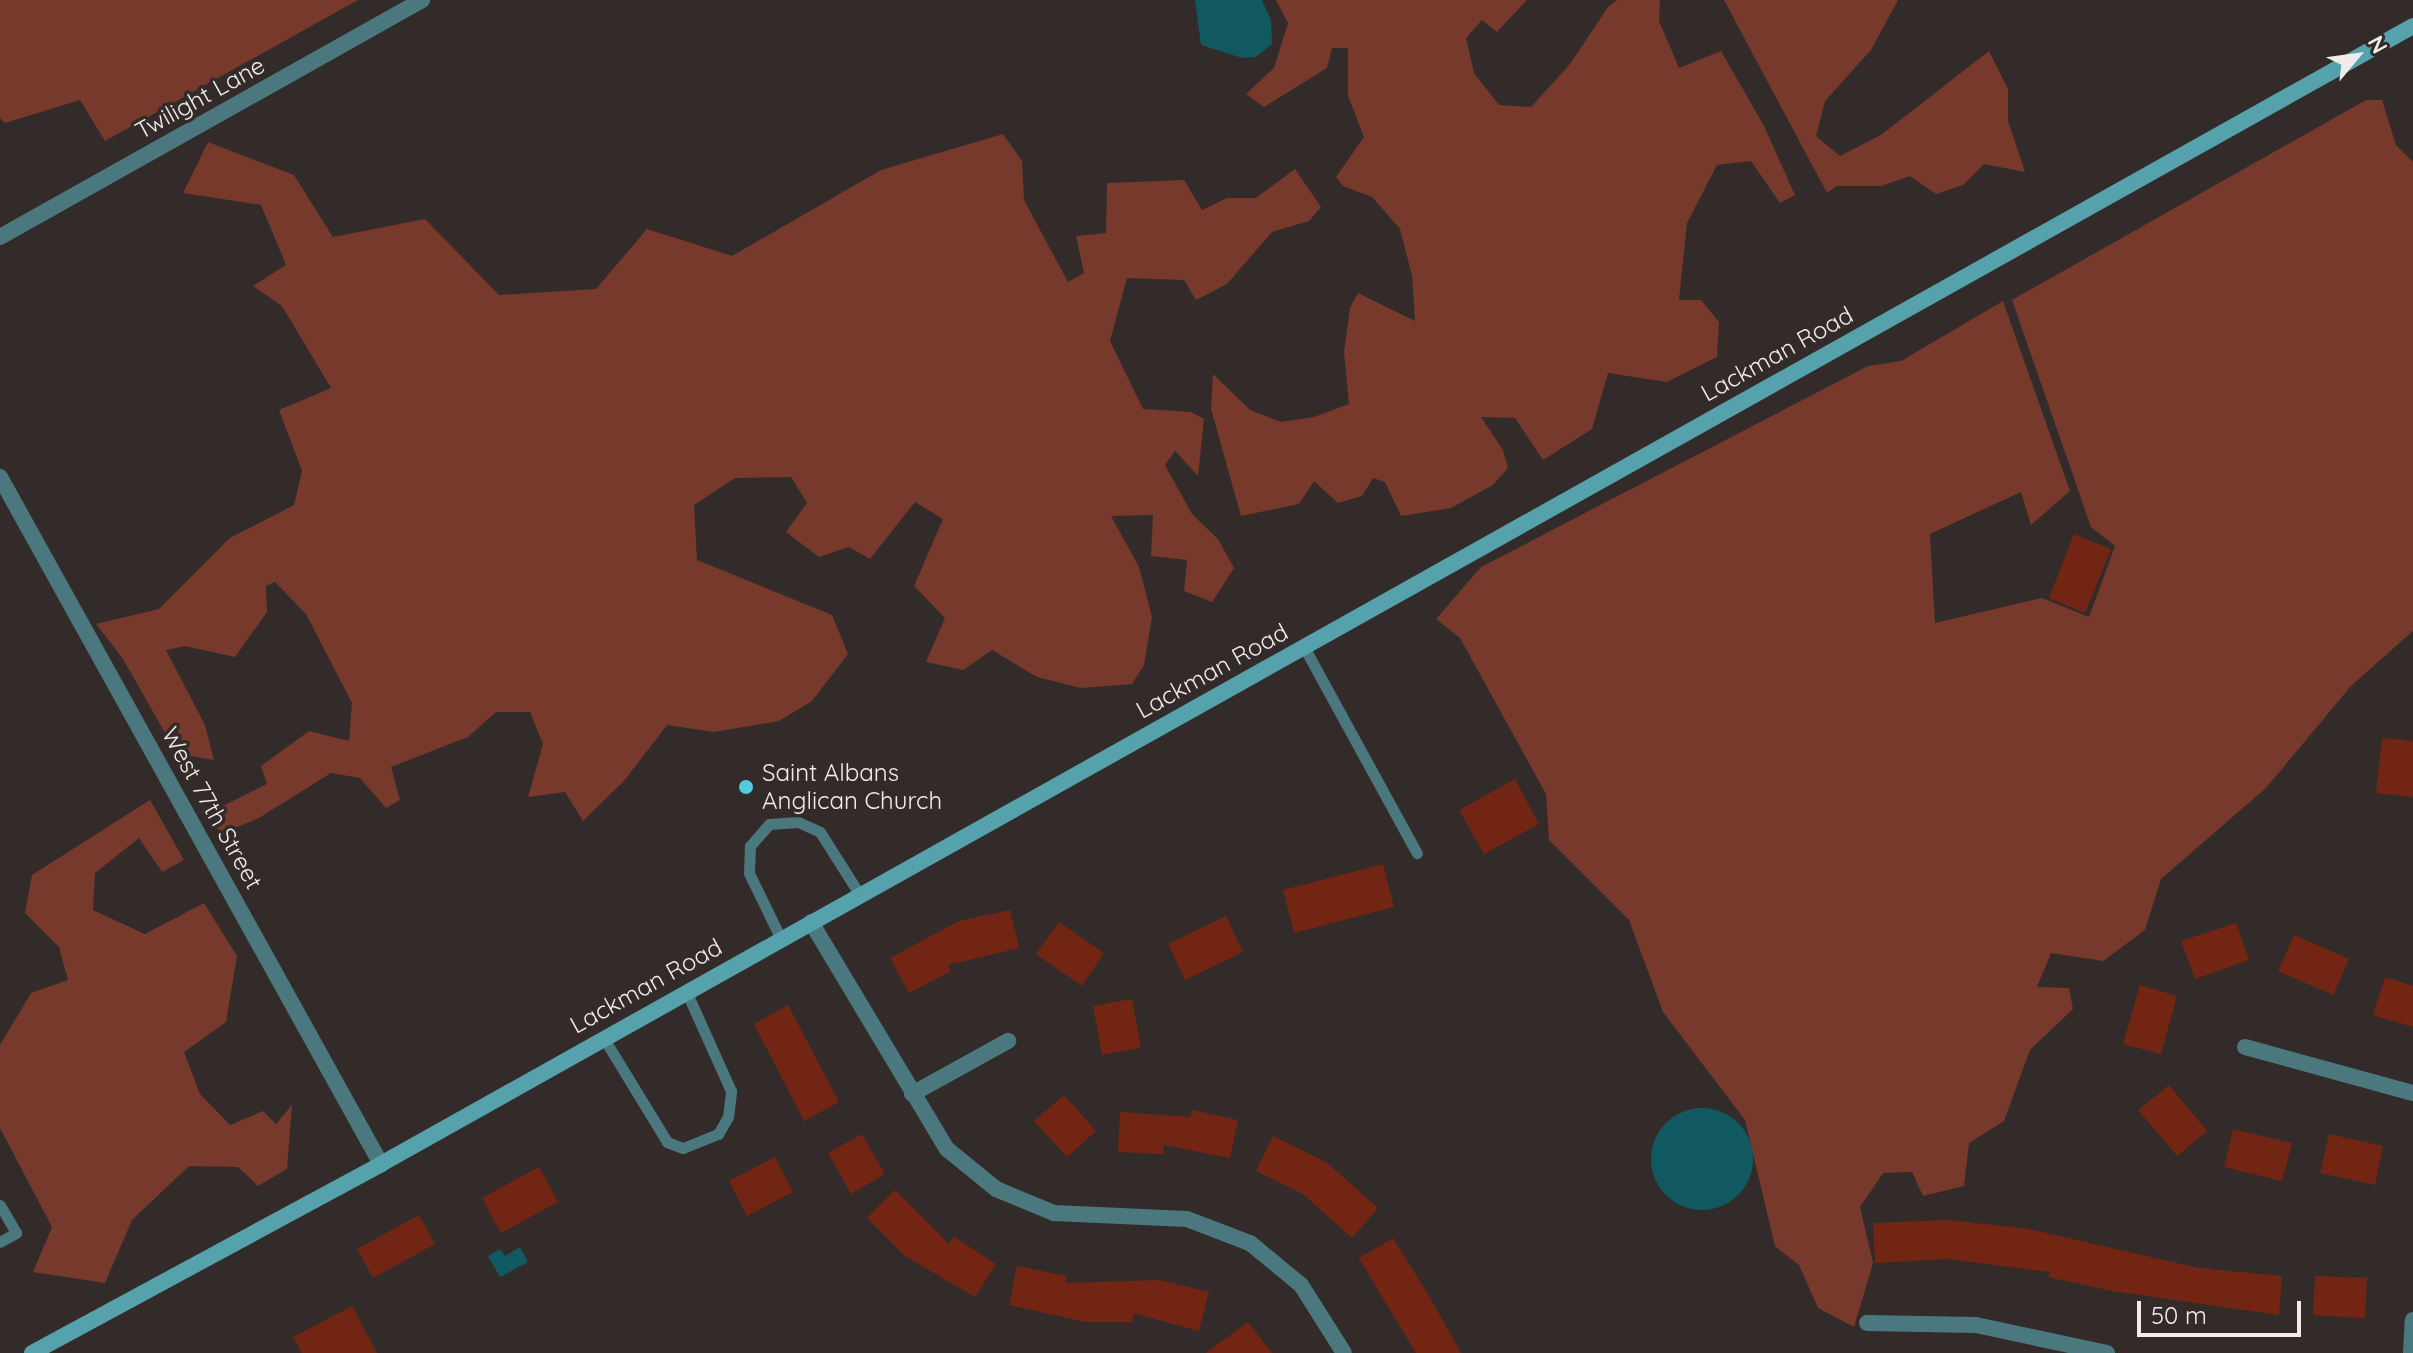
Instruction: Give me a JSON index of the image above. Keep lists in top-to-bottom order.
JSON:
{
  "streets": {
    "main road": ["Lackman Road"],
    "street": ["Twilight Lane", "West 77th Street"]
  },
  "crossings": [
    ["Lackman Road", "West 77th Street"]
  ],
  "places": ["Saint Albans Anglican Church"],
  "scale_bar": "50 m",
  "north": "top right"
}
